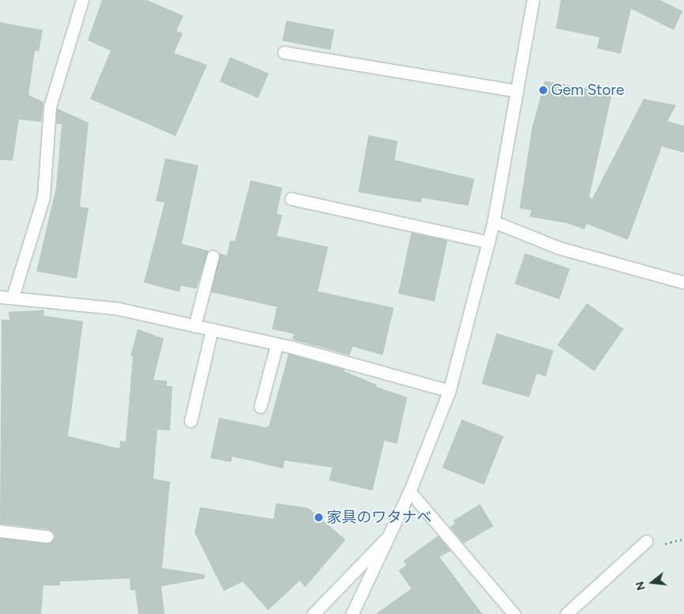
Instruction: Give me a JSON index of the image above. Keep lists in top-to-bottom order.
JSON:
{
  "places": ["Gem Store", "家具のワタナベ"],
  "north": "left"
}
